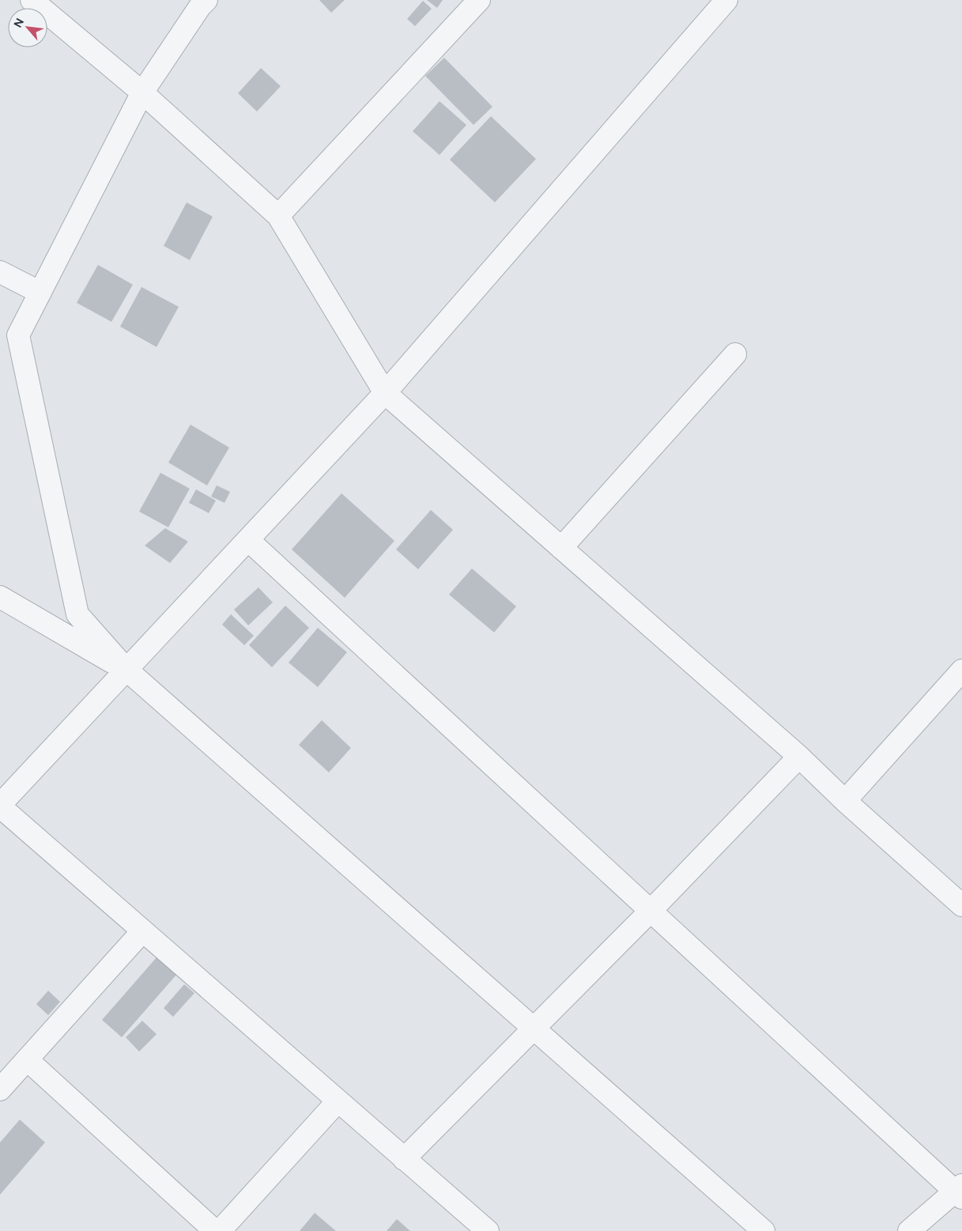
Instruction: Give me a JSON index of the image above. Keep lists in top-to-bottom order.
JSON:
{
  "north": "top left"
}
